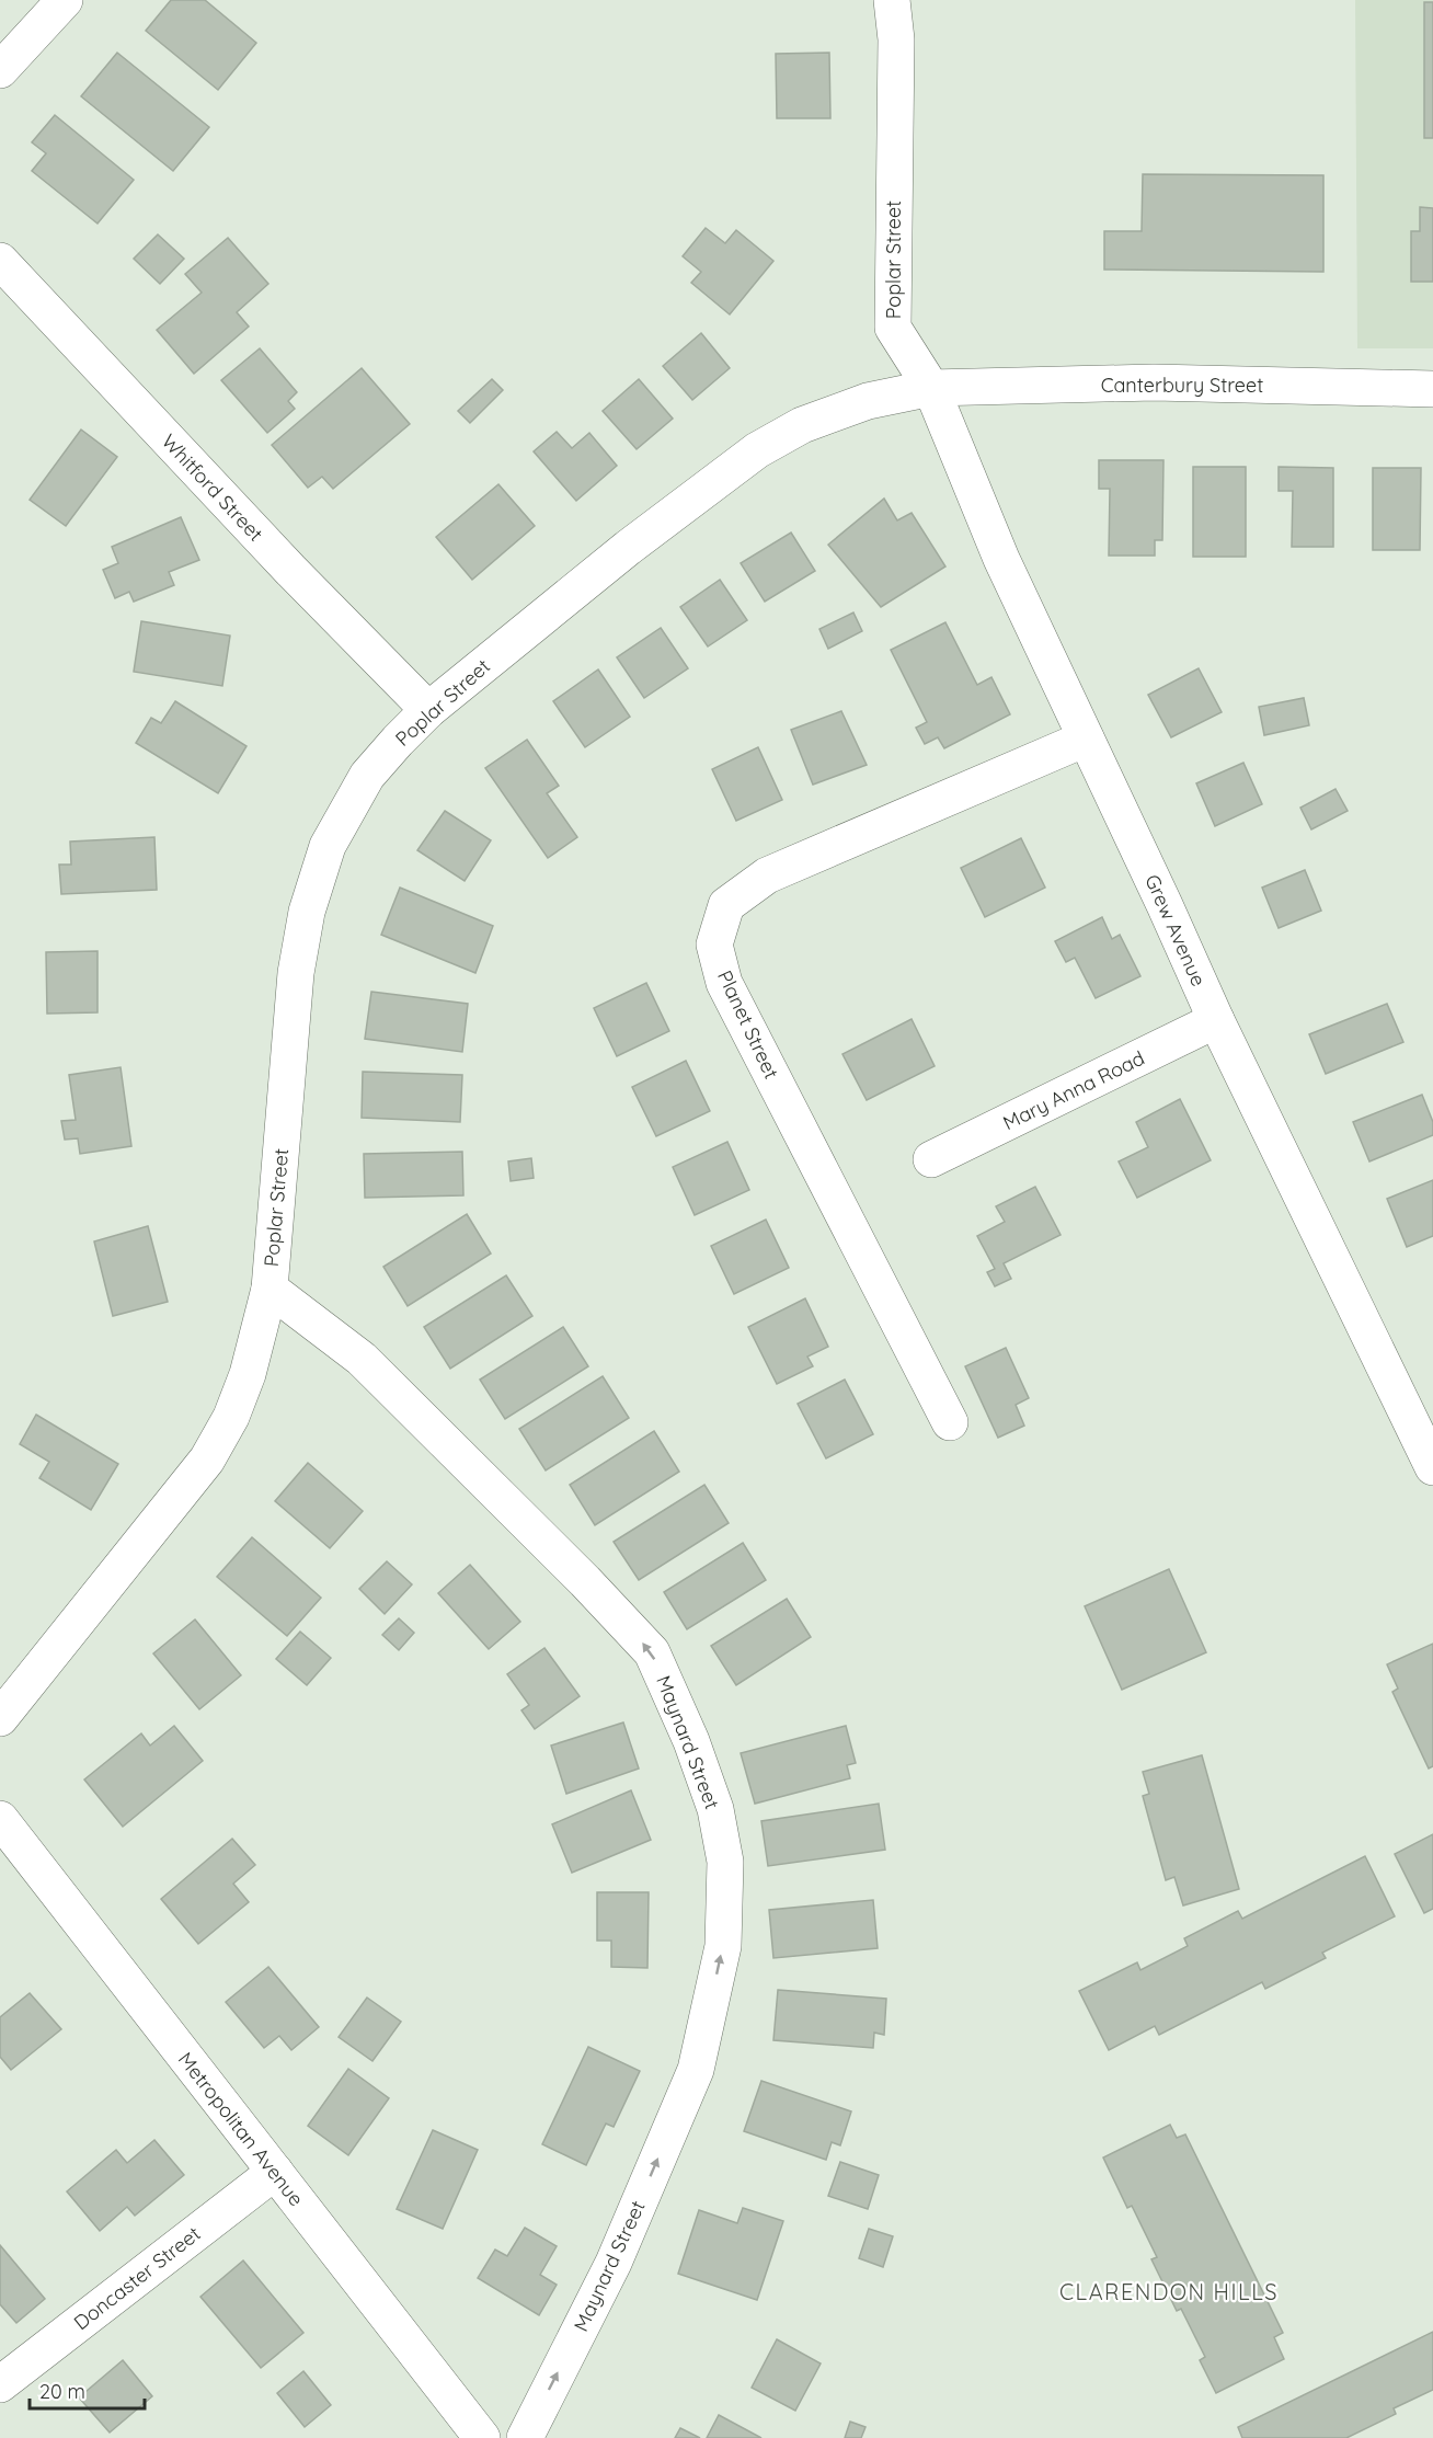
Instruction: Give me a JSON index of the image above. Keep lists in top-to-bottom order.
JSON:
{
  "streets": {
    "street": [
      "Poplar Street",
      "Canterbury Street",
      "Whitford Street",
      "Grew Avenue",
      "Planet Street",
      "Mary Anna Road",
      "Maynard Street",
      "Metropolitan Avenue",
      "Doncaster Street"
    ]
  },
  "crossings": [
    ["Poplar Street", "Canterbury Street"],
    ["Poplar Street", "Whitford Street"],
    ["Poplar Street", "Grew Avenue"],
    ["Poplar Street", "Maynard Street"],
    ["Canterbury Street", "Grew Avenue"],
    ["Grew Avenue", "Planet Street"],
    ["Grew Avenue", "Mary Anna Road"],
    ["Metropolitan Avenue", "Doncaster Street"]
  ],
  "one_way": ["Maynard Street"],
  "districts": ["CLARENDON HILLS"],
  "scale_bar": "20 m"
}
